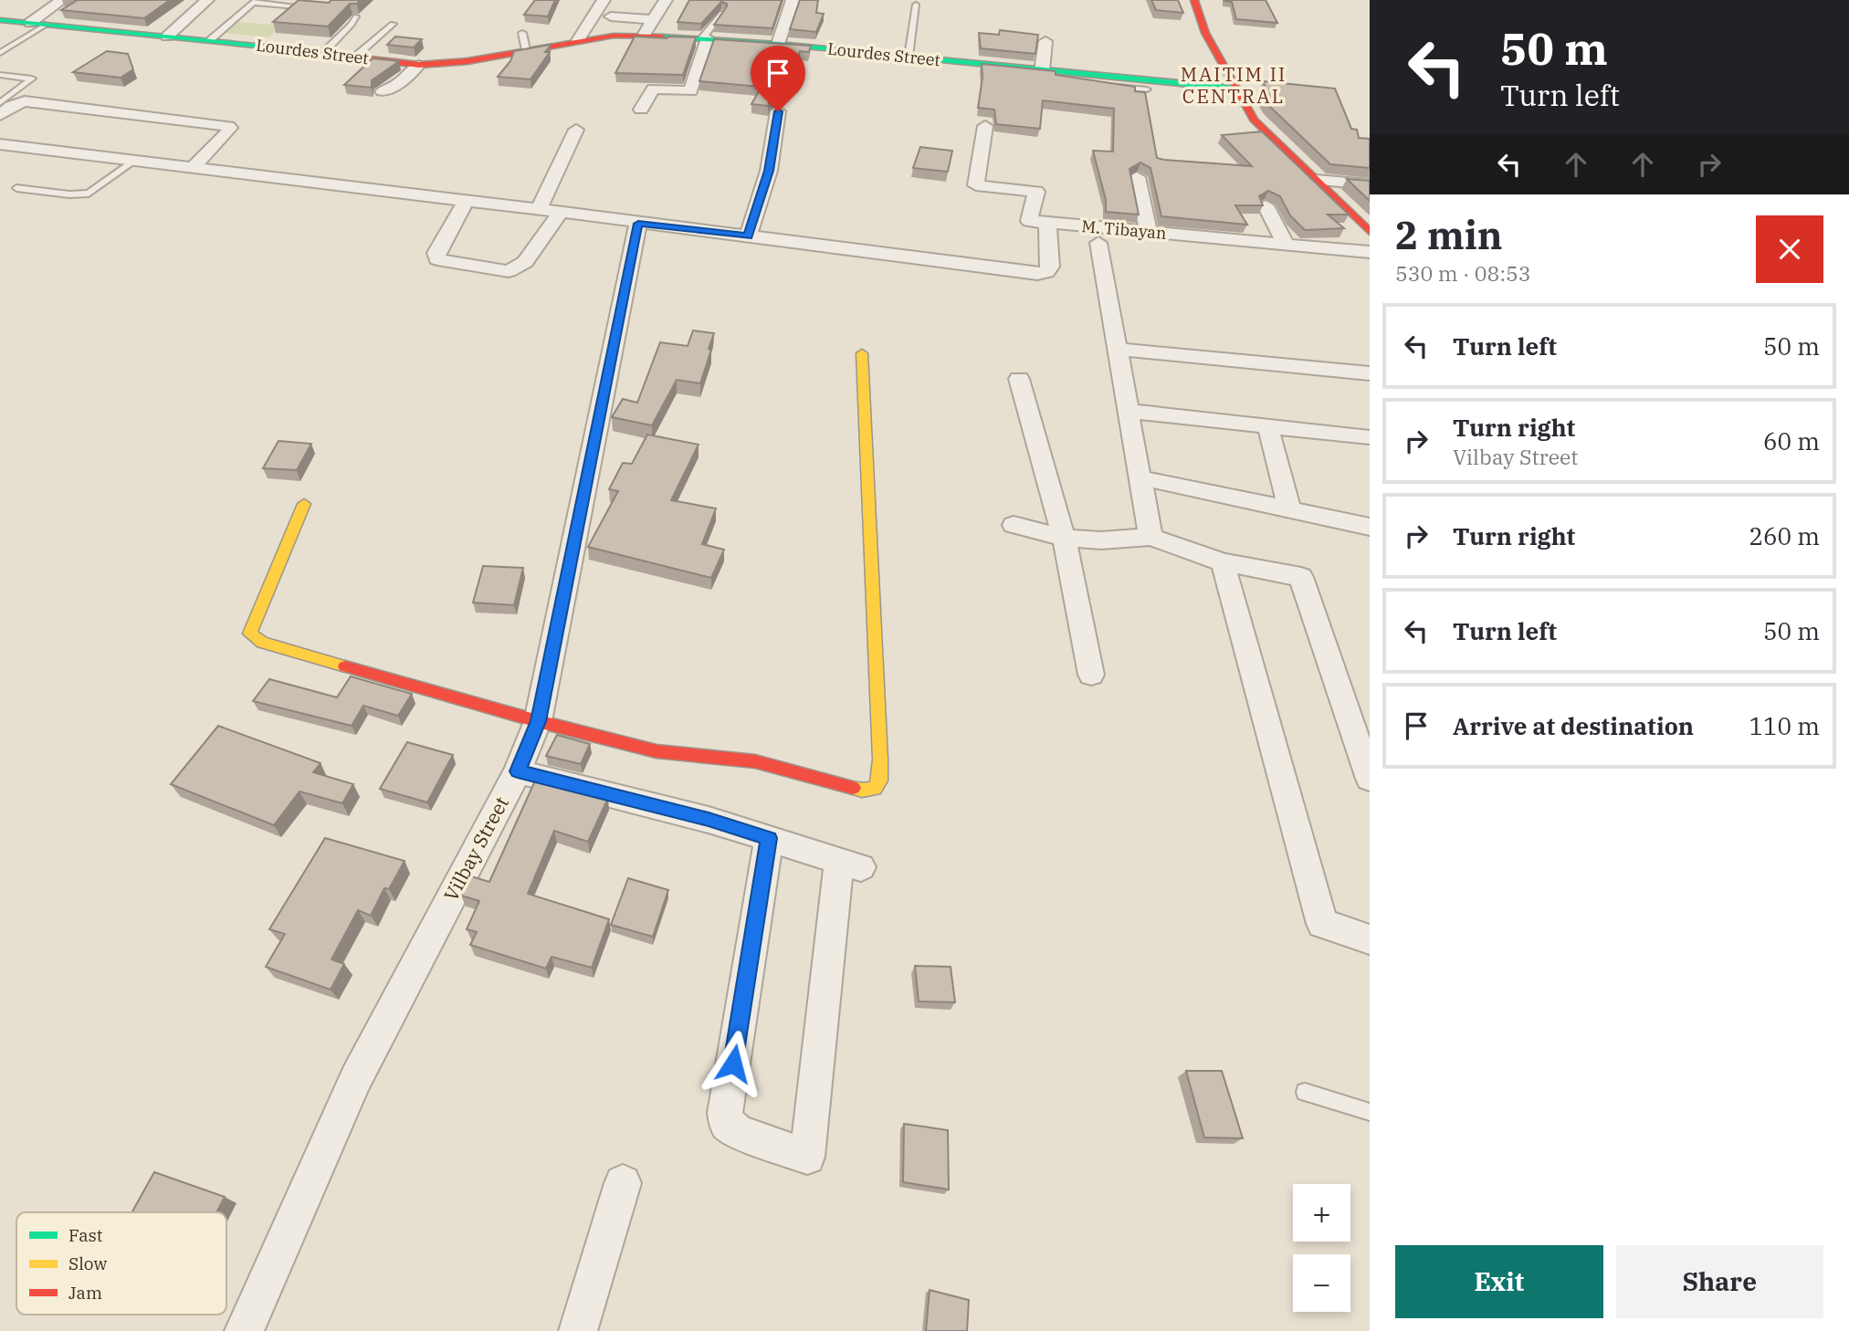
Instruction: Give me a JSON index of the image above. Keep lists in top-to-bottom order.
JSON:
{
  "streets": {
    "street": ["Lourdes Street", "M. Tibayan", "Vilbay Street"]
  },
  "districts": ["MAITIM II CENTRAL"],
  "legend": ["Fast", "Slow", "Jam"],
  "page": {
    "turn": ["50 m", "Turn left"],
    "heading": ["2 min", "530 m · 08:53"],
    "list": [
      {
        "name": "Turn left",
        "value": "50 m"
      },
      {
        "name": "Turn right",
        "note": "Vilbay Street",
        "value": "60 m"
      },
      {
        "name": "Turn right",
        "value": "260 m"
      },
      {
        "name": "Turn left",
        "value": "50 m"
      },
      {
        "name": "Arrive at destination",
        "value": "110 m"
      }
    ],
    "map_buttons": ["+", "−"],
    "buttons": ["Exit", "Share"]
  }
}
